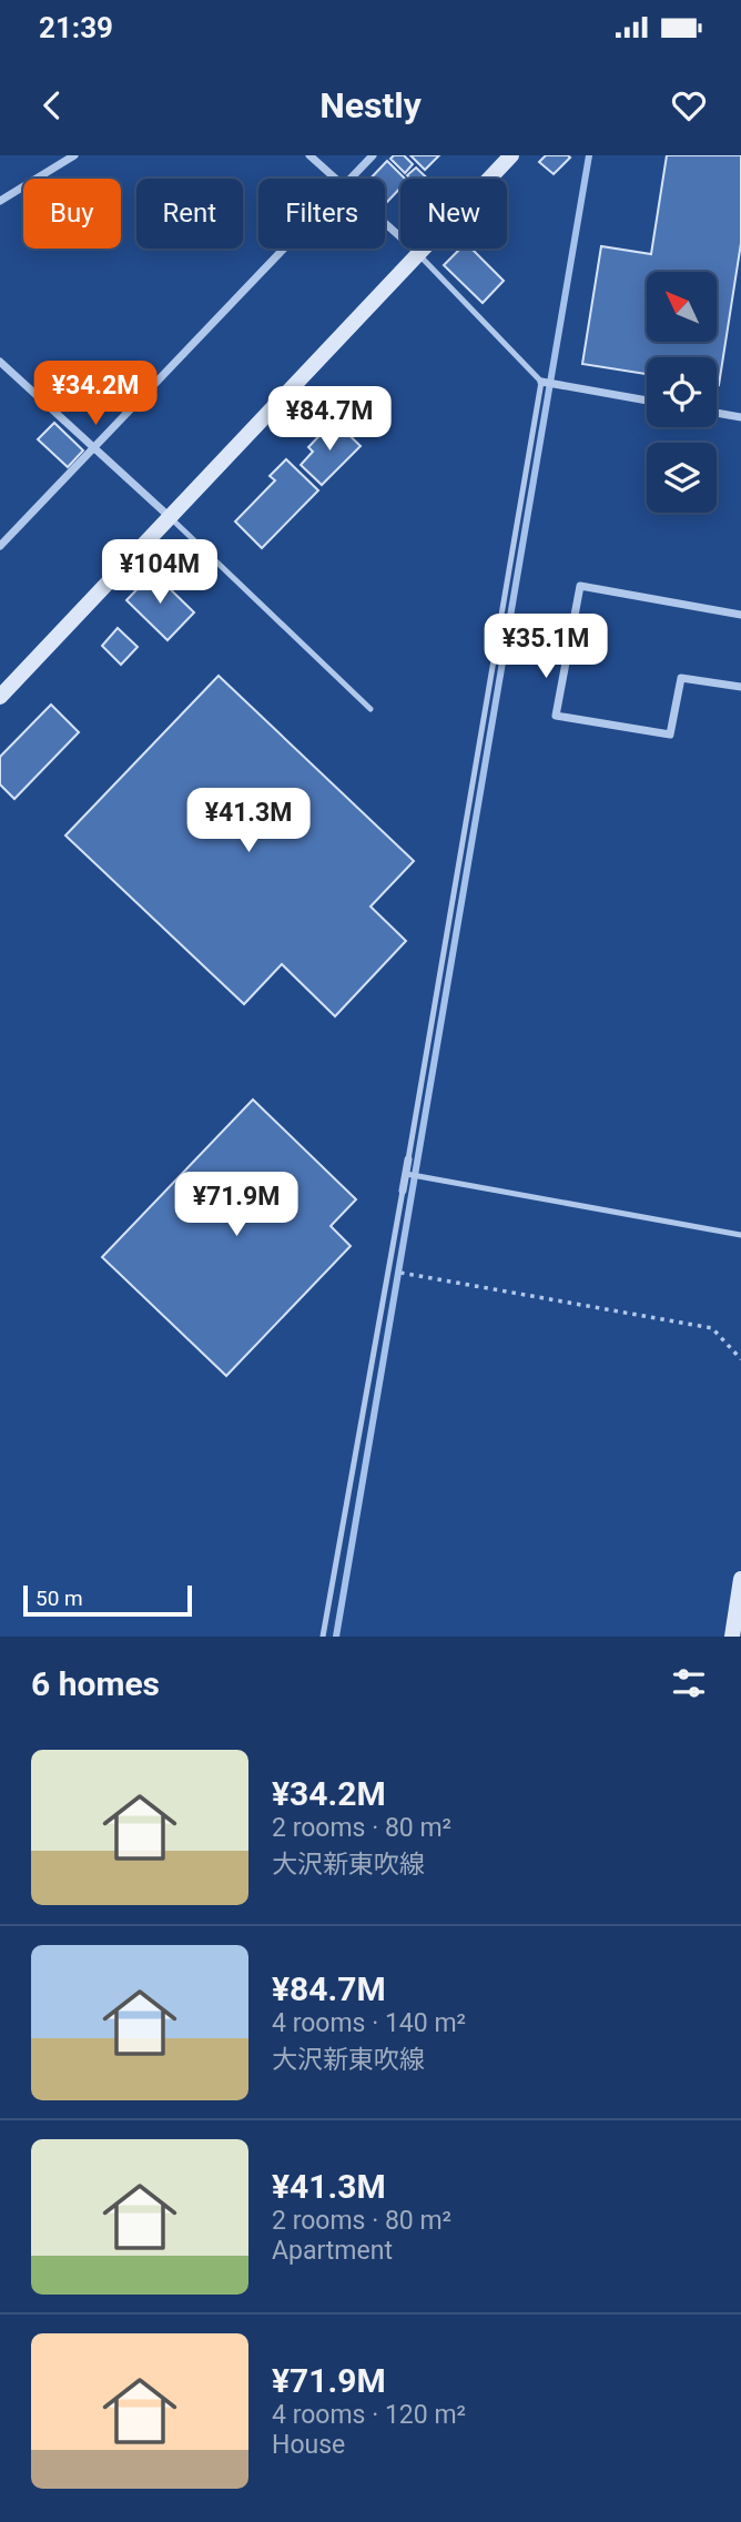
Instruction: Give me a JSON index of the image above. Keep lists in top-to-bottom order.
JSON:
{
  "scale_bar": "50 m",
  "north": "top left",
  "page": {
    "status": "21:39",
    "header": "Nestly",
    "chip": [
      "Buy",
      "Rent",
      "Filters",
      "New"
    ],
    "price": [
      "¥34.2M",
      "¥84.7M",
      "¥104M",
      "¥35.1M",
      "¥41.3M",
      "¥71.9M"
    ],
    "scale": "50 m",
    "heading": "6 homes",
    "list": [
      {
        "name": "¥34.2M",
        "note": "2 rooms · 80 m² · 大沢新東吹線"
      },
      {
        "name": "¥84.7M",
        "note": "4 rooms · 140 m² · 大沢新東吹線"
      },
      {
        "name": "¥41.3M",
        "note": "2 rooms · 80 m² · Apartment"
      },
      {
        "name": "¥71.9M",
        "note": "4 rooms · 120 m² · House"
      }
    ]
  }
}
